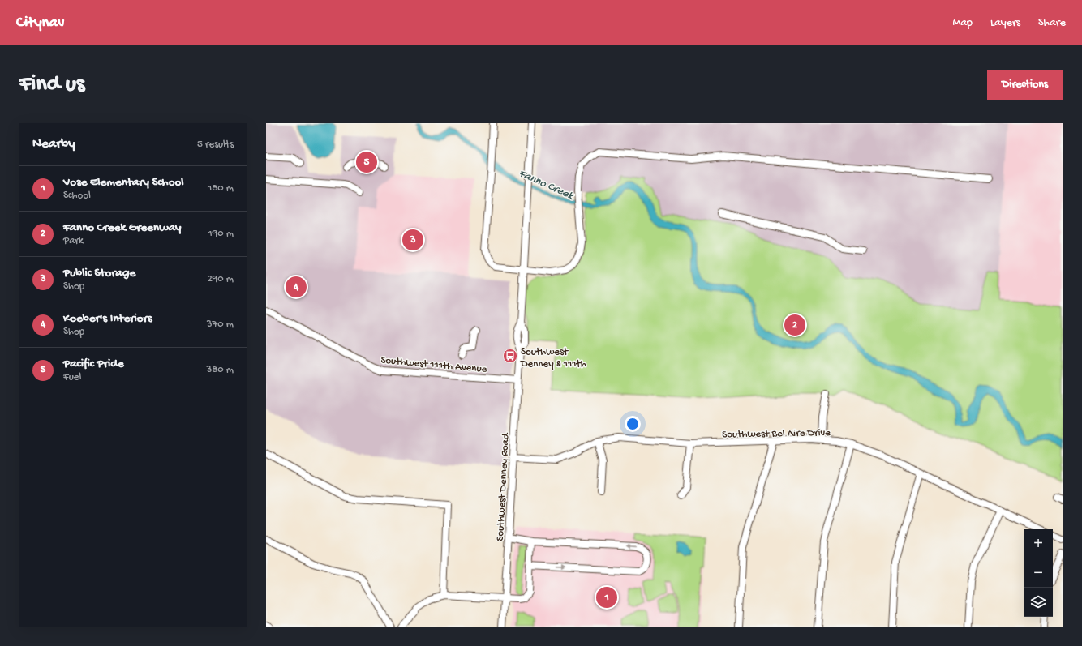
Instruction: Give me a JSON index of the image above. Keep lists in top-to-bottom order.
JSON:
{
  "streets": {
    "street": ["Southwest 111th Avenue", "Southwest Bel Aire Drive", "Southwest Denney Road"]
  },
  "crossings": [
    ["Southwest 111th Avenue", "Southwest Denney Road"],
    ["Southwest Bel Aire Drive", "Southwest Denney Road"]
  ],
  "water": ["Fanno Creek"],
  "places": {
    "bus stop": ["Southwest Denney & 111th"]
  },
  "page": {
    "header": "Citynav",
    "nav": ["Map", "Layers", "Share"],
    "buttons": "Directions",
    "title": "Find us",
    "heading": ["Nearby", "5 results"],
    "pins": [
      "5",
      "3",
      "4",
      "2",
      "1"
    ],
    "list": [
      {
        "mark": "1",
        "name": "Vose Elementary School",
        "note": "School",
        "value": "180 m"
      },
      {
        "mark": "2",
        "name": "Fanno Creek Greenway",
        "note": "Park",
        "value": "190 m"
      },
      {
        "mark": "3",
        "name": "Public Storage",
        "note": "Shop",
        "value": "290 m"
      },
      {
        "mark": "4",
        "name": "Koeber's Interiors",
        "note": "Shop",
        "value": "370 m"
      },
      {
        "mark": "5",
        "name": "Pacific Pride",
        "note": "Fuel",
        "value": "380 m"
      }
    ],
    "map_buttons": ["+", "−"]
  }
}
